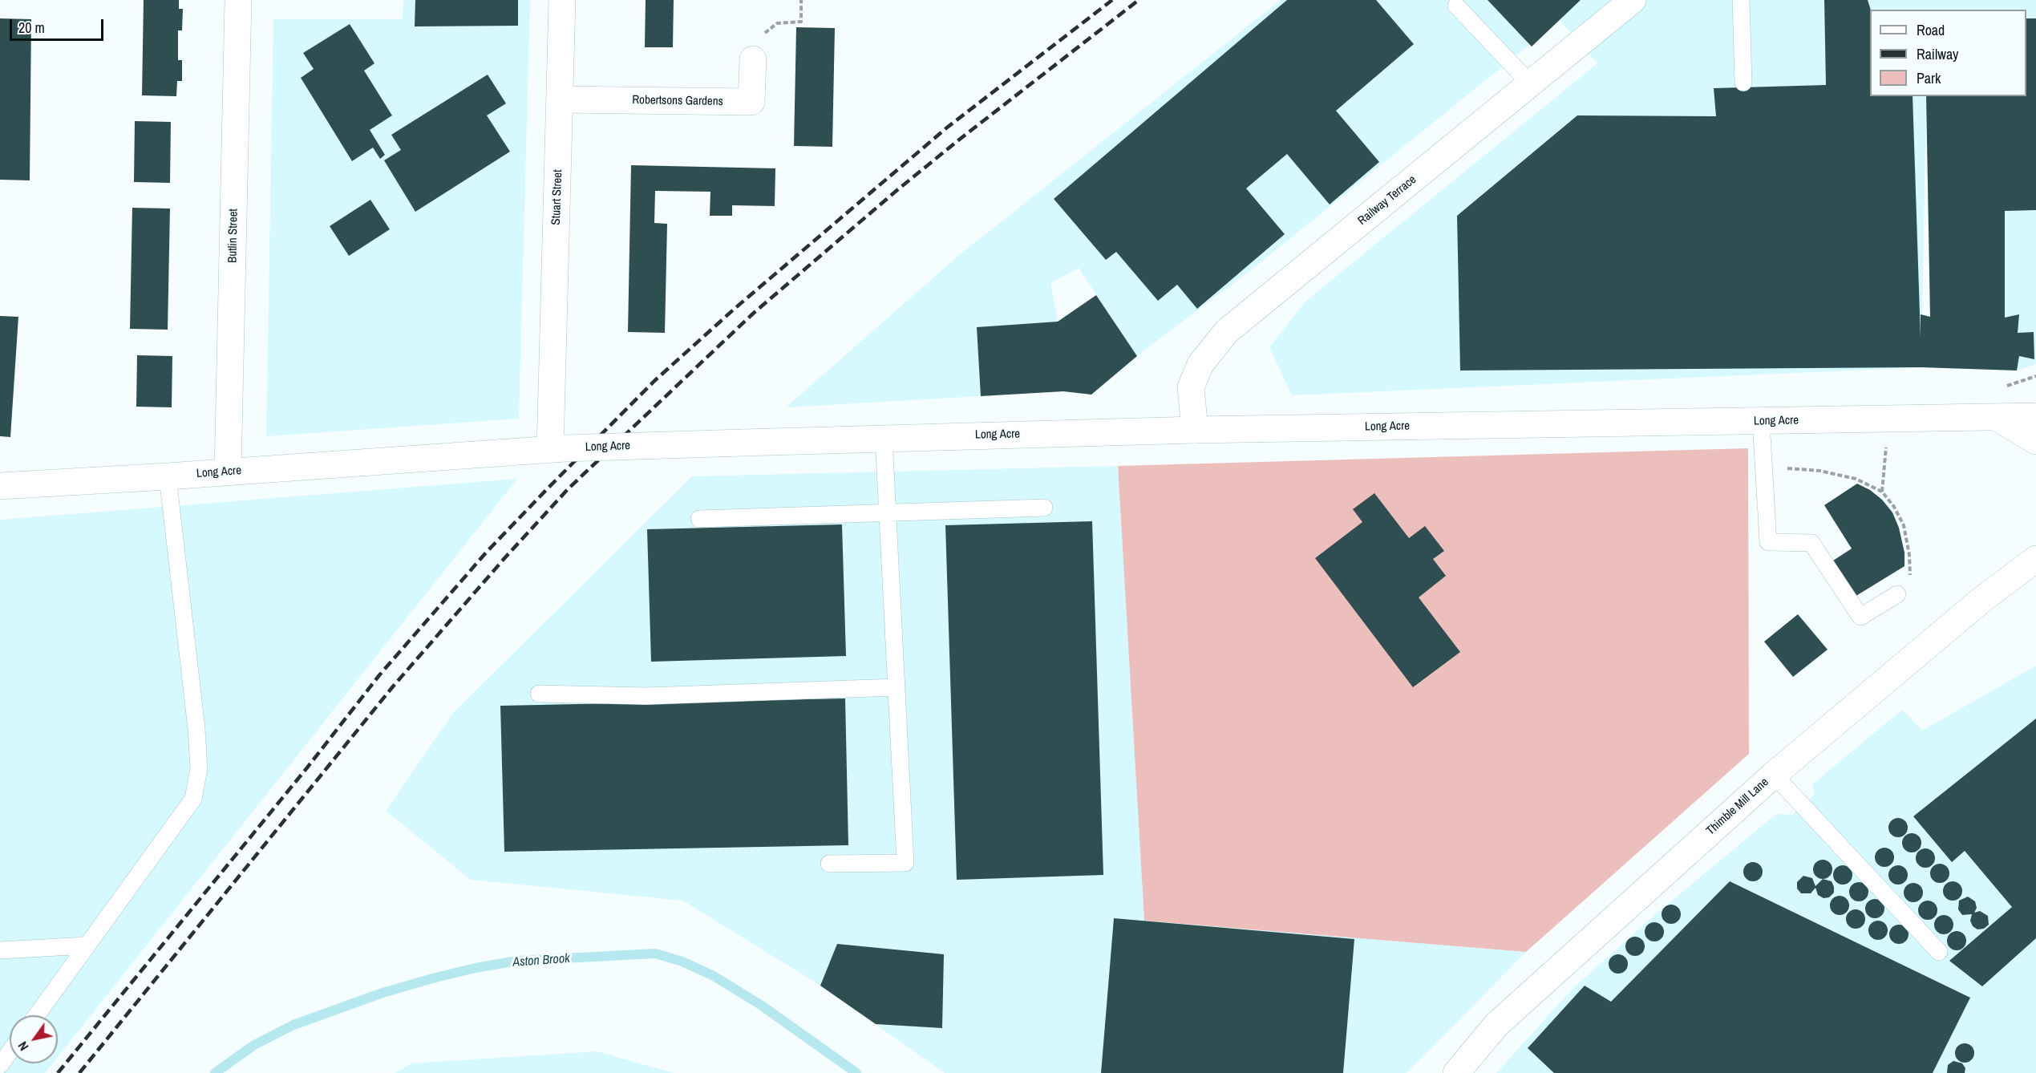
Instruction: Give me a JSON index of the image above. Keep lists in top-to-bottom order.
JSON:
{
  "streets": {
    "street": [
      "Robertsons Gardens",
      "Stuart Street",
      "Railway Terrace",
      "Butlin Street",
      "Long Acre",
      "Thimble Mill Lane"
    ]
  },
  "crossings": [
    ["Robertsons Gardens", "Stuart Street"],
    ["Stuart Street", "Long Acre"],
    ["Railway Terrace", "Long Acre"],
    ["Butlin Street", "Long Acre"]
  ],
  "water": ["Aston Brook"],
  "legend": ["Road", "Railway", "Park"],
  "scale_bar": "20 m",
  "north": "bottom left"
}
